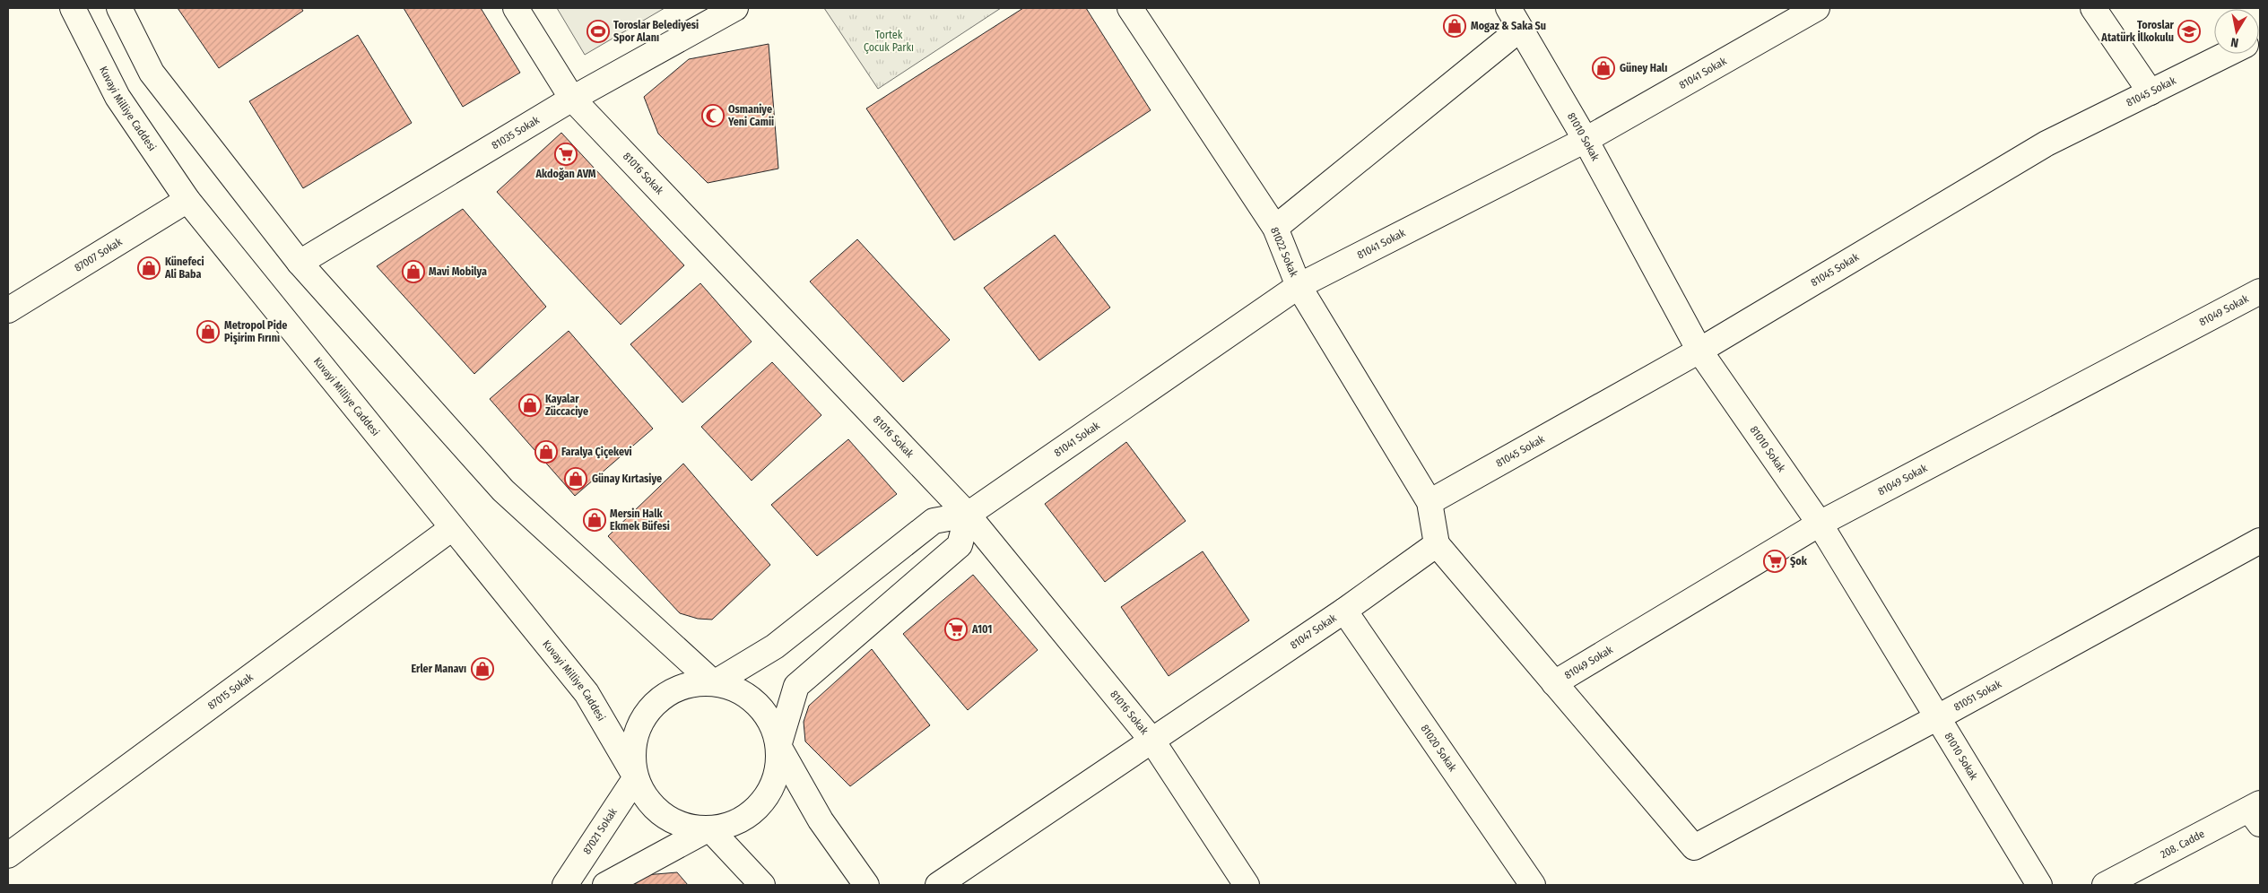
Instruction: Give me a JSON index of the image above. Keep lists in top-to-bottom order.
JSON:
{
  "streets": {
    "street": [
      "81041 Sokak",
      "81045 Sokak",
      "Kuvayi Milliye Caddesi",
      "81035 Sokak",
      "81010 Sokak",
      "81016 Sokak",
      "81022 Sokak",
      "87007 Sokak",
      "81049 Sokak",
      "81047 Sokak",
      "87015 Sokak",
      "81051 Sokak",
      "81020 Sokak",
      "87021 Sokak",
      "208. Cadde"
    ]
  },
  "crossings": [
    ["81041 Sokak", "81010 Sokak"],
    ["81041 Sokak", "81016 Sokak"],
    ["81041 Sokak", "81022 Sokak"],
    ["81045 Sokak", "81010 Sokak"],
    ["81045 Sokak", "81022 Sokak"],
    ["Kuvayi Milliye Caddesi", "87007 Sokak"],
    ["Kuvayi Milliye Caddesi", "87015 Sokak"],
    ["Kuvayi Milliye Caddesi", "87021 Sokak"],
    ["81035 Sokak", "81016 Sokak"],
    ["81010 Sokak", "81049 Sokak"],
    ["81010 Sokak", "81051 Sokak"],
    ["81016 Sokak", "81047 Sokak"],
    ["81049 Sokak", "81051 Sokak"],
    ["81047 Sokak", "81020 Sokak"]
  ],
  "parks": ["Tortek Çocuk Parkı"],
  "places": {
    "shop": [
      "Mogaz & Saka Su",
      "Güney Halı",
      "Künefeci Ali Baba",
      "Mavi Mobilya",
      "Metropol Pide Pişirim Fırını",
      "Kayalar Züccaciye",
      "Faralya Çiçekevi",
      "Günay Kırtasiye",
      "Mersin Halk Ekmek Büfesi",
      "Erler Manavı"
    ],
    "sports": ["Toroslar Belediyesi Spor Alanı"],
    "school or university": ["Toroslar Atatürk İlkokulu"],
    "mosque": ["Osmaniye Yeni Camii"],
    "supermarket": ["Akdoğan AVM", "Şok", "A101"]
  },
  "north": "bottom"
}
